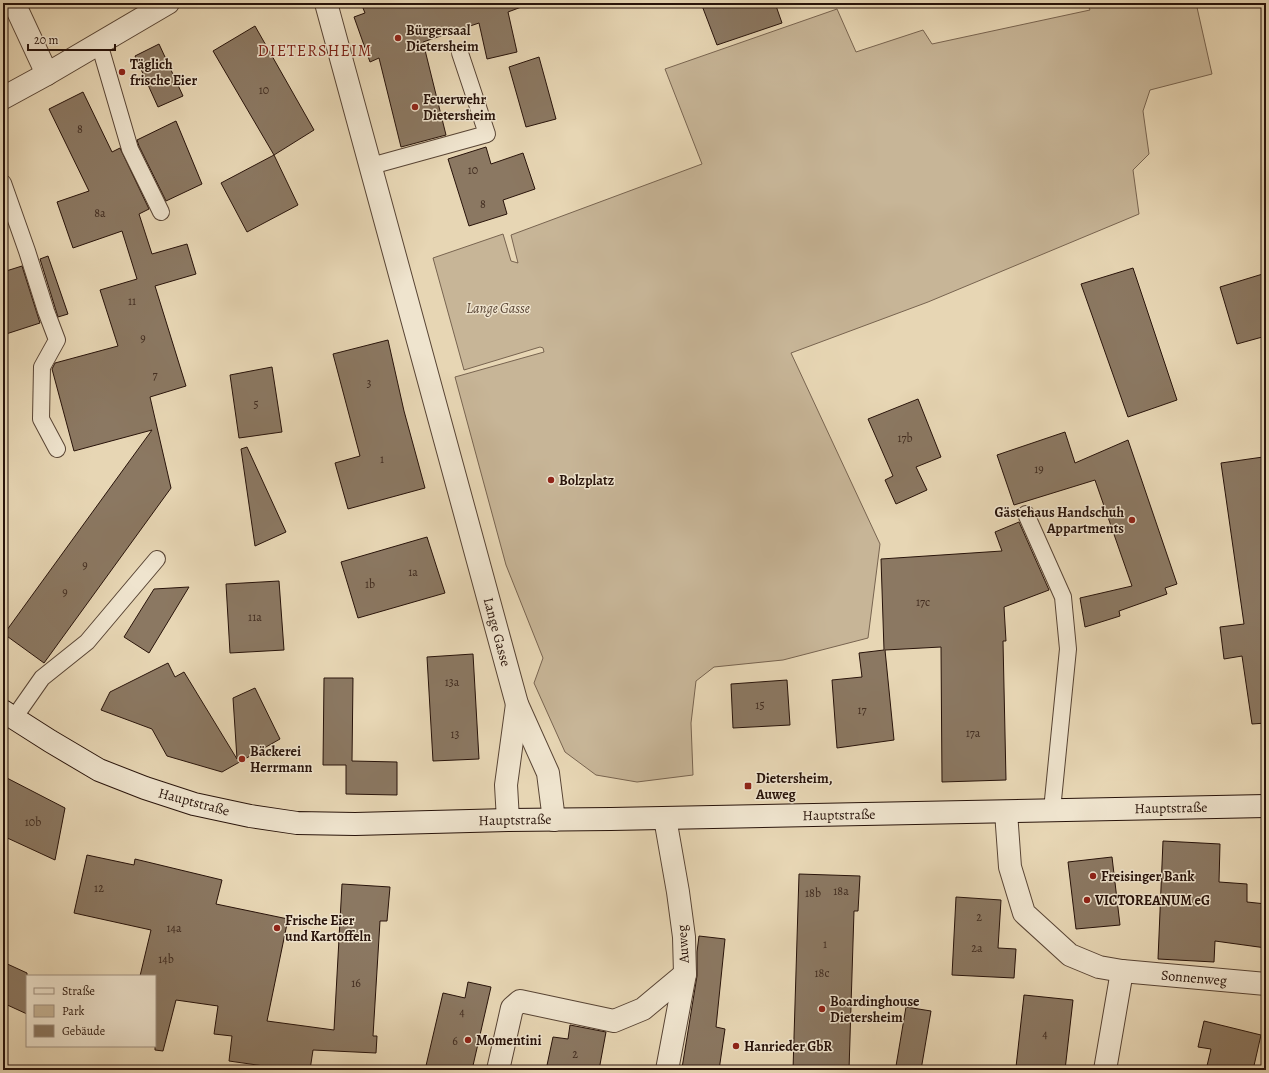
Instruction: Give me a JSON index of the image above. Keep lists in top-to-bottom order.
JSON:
{
  "streets": {
    "street": [
      "Lange Gasse",
      "Hauptstraße",
      "Auweg",
      "Sonnenweg"
    ]
  },
  "crossings": [
    ["Lange Gasse", "Hauptstraße"],
    ["Hauptstraße", "Auweg"],
    ["Hauptstraße", "Sonnenweg"]
  ],
  "districts": ["DIETERSHEIM"],
  "parks": ["Lange Gasse"],
  "places": {
    "other": [
      "Bürgersaal Dietersheim",
      "Täglich frische Eier",
      "Feuerwehr Dietersheim",
      "Bolzplatz",
      "Gästehaus Handschuh Appartments",
      "Bäckerei Herrmann",
      "Freisinger Bank",
      "VICTOREANUM eG",
      "Frische Eier und Kartoffeln",
      "Boardinghouse Dietersheim",
      "Momentini",
      "Hanrieder GbR"
    ],
    "transit": ["Dietersheim, Auweg"]
  },
  "house_numbers": [
    "10",
    "8",
    "10",
    "8",
    "8a",
    "11",
    "9",
    "7",
    "3",
    "5",
    "17b",
    "1",
    "19",
    "9",
    "1a",
    "1b",
    "9",
    "17c",
    "11a",
    "13a",
    "15",
    "17",
    "17a",
    "13",
    "10b",
    "12",
    "18a",
    "18b",
    "2",
    "14a",
    "1",
    "2a",
    "14b",
    "18c",
    "16",
    "4",
    "4",
    "6",
    "2"
  ],
  "legend": ["Straße", "Park", "Gebäude"],
  "scale_bar": "20 m"
}
